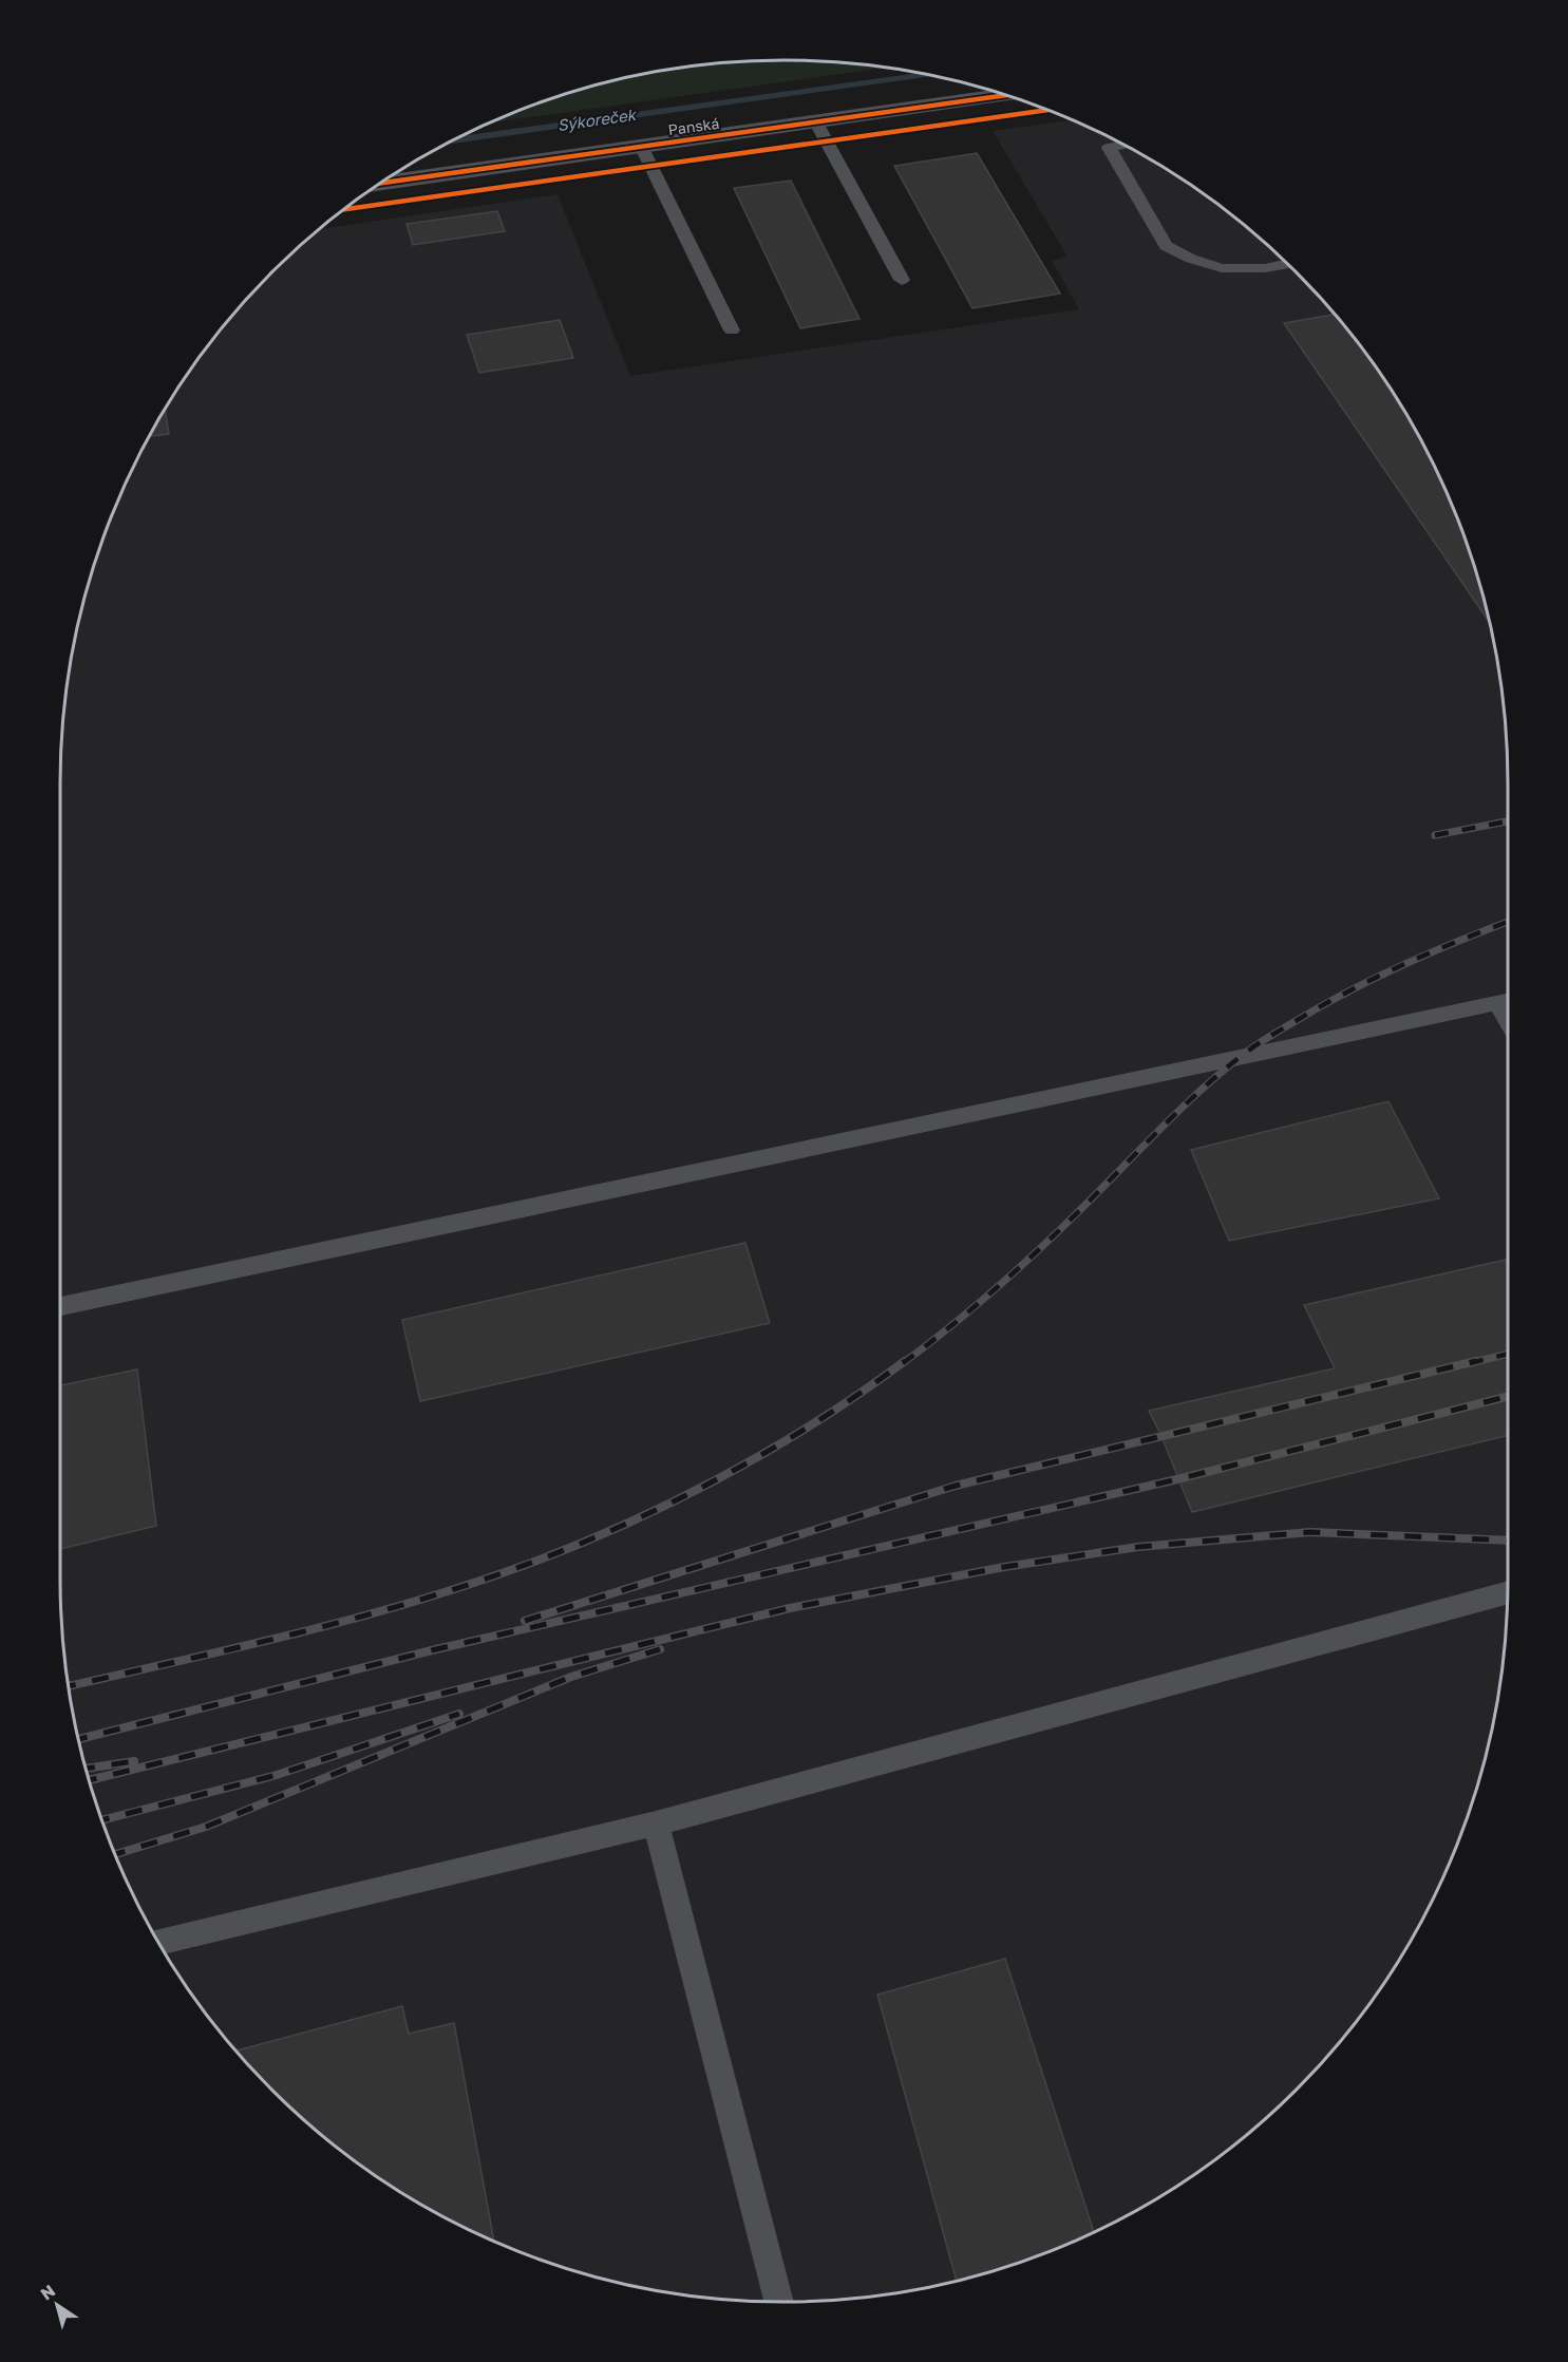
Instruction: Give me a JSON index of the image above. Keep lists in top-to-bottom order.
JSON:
{
  "streets": {
    "street": ["Panská"]
  },
  "water": ["Sýkoreček"],
  "north": "top left"
}
